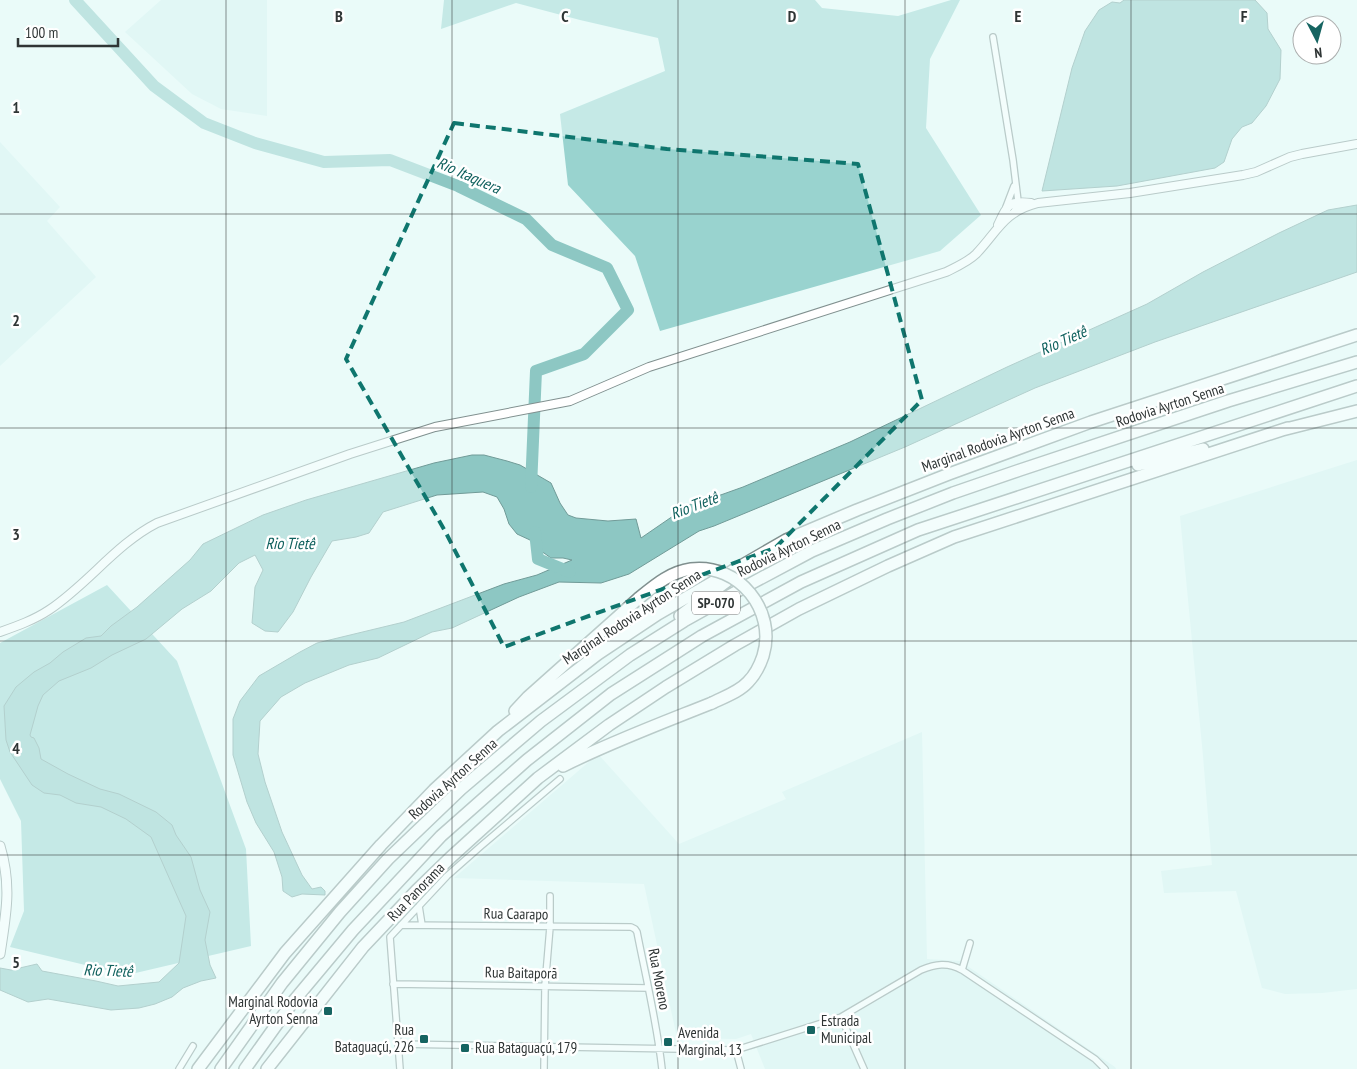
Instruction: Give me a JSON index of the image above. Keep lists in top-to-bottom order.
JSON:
{
  "streets": {
    "highway": ["Rodovia Ayrton Senna", "Marginal Rodovia Ayrton Senna", "SP-070"],
    "street": [
      "Rua Panorama",
      "Rua Caarapo",
      "Rua Baitaporã",
      "Rua Moreno"
    ]
  },
  "crossings": [
    ["Rua Panorama", "Rua Caarapo"],
    ["Rua Panorama", "Rua Baitaporã"],
    ["Rua Caarapo", "Rua Moreno"],
    ["Rua Baitaporã", "Rua Moreno"]
  ],
  "water": ["Rio Itaquera", "Rio Tietê"],
  "places": {
    "transit": [
      "Marginal Rodovia Ayrton Senna",
      "Estrada Municipal",
      "Rua Bataguaçú, 226",
      "Avenida Marginal, 13",
      "Rua Bataguaçú, 179"
    ]
  },
  "scale_bar": "100 m",
  "north": "bottom",
  "grid": {
    "columns": [
      "B",
      "C",
      "D",
      "E",
      "F"
    ],
    "rows": [
      "1",
      "2",
      "3",
      "4",
      "5"
    ]
  }
}
